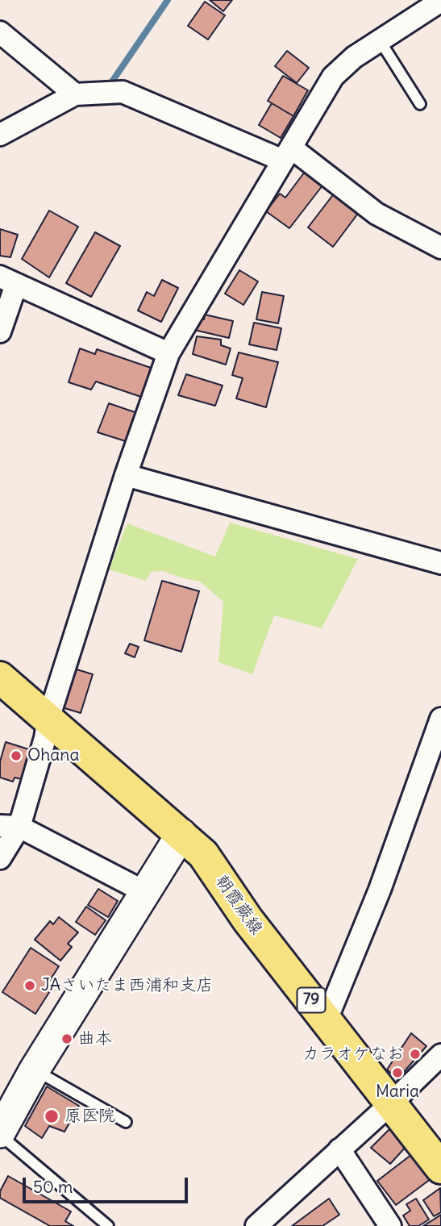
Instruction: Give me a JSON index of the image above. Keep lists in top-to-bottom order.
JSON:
{
  "streets": {
    "main road": ["朝霞蕨線", "79"]
  },
  "places": [
    "Ohana",
    "JAさいたま西浦和支店",
    "曲本",
    "カラオケなお",
    "Maria",
    "原医院"
  ],
  "scale_bar": "50 m"
}
